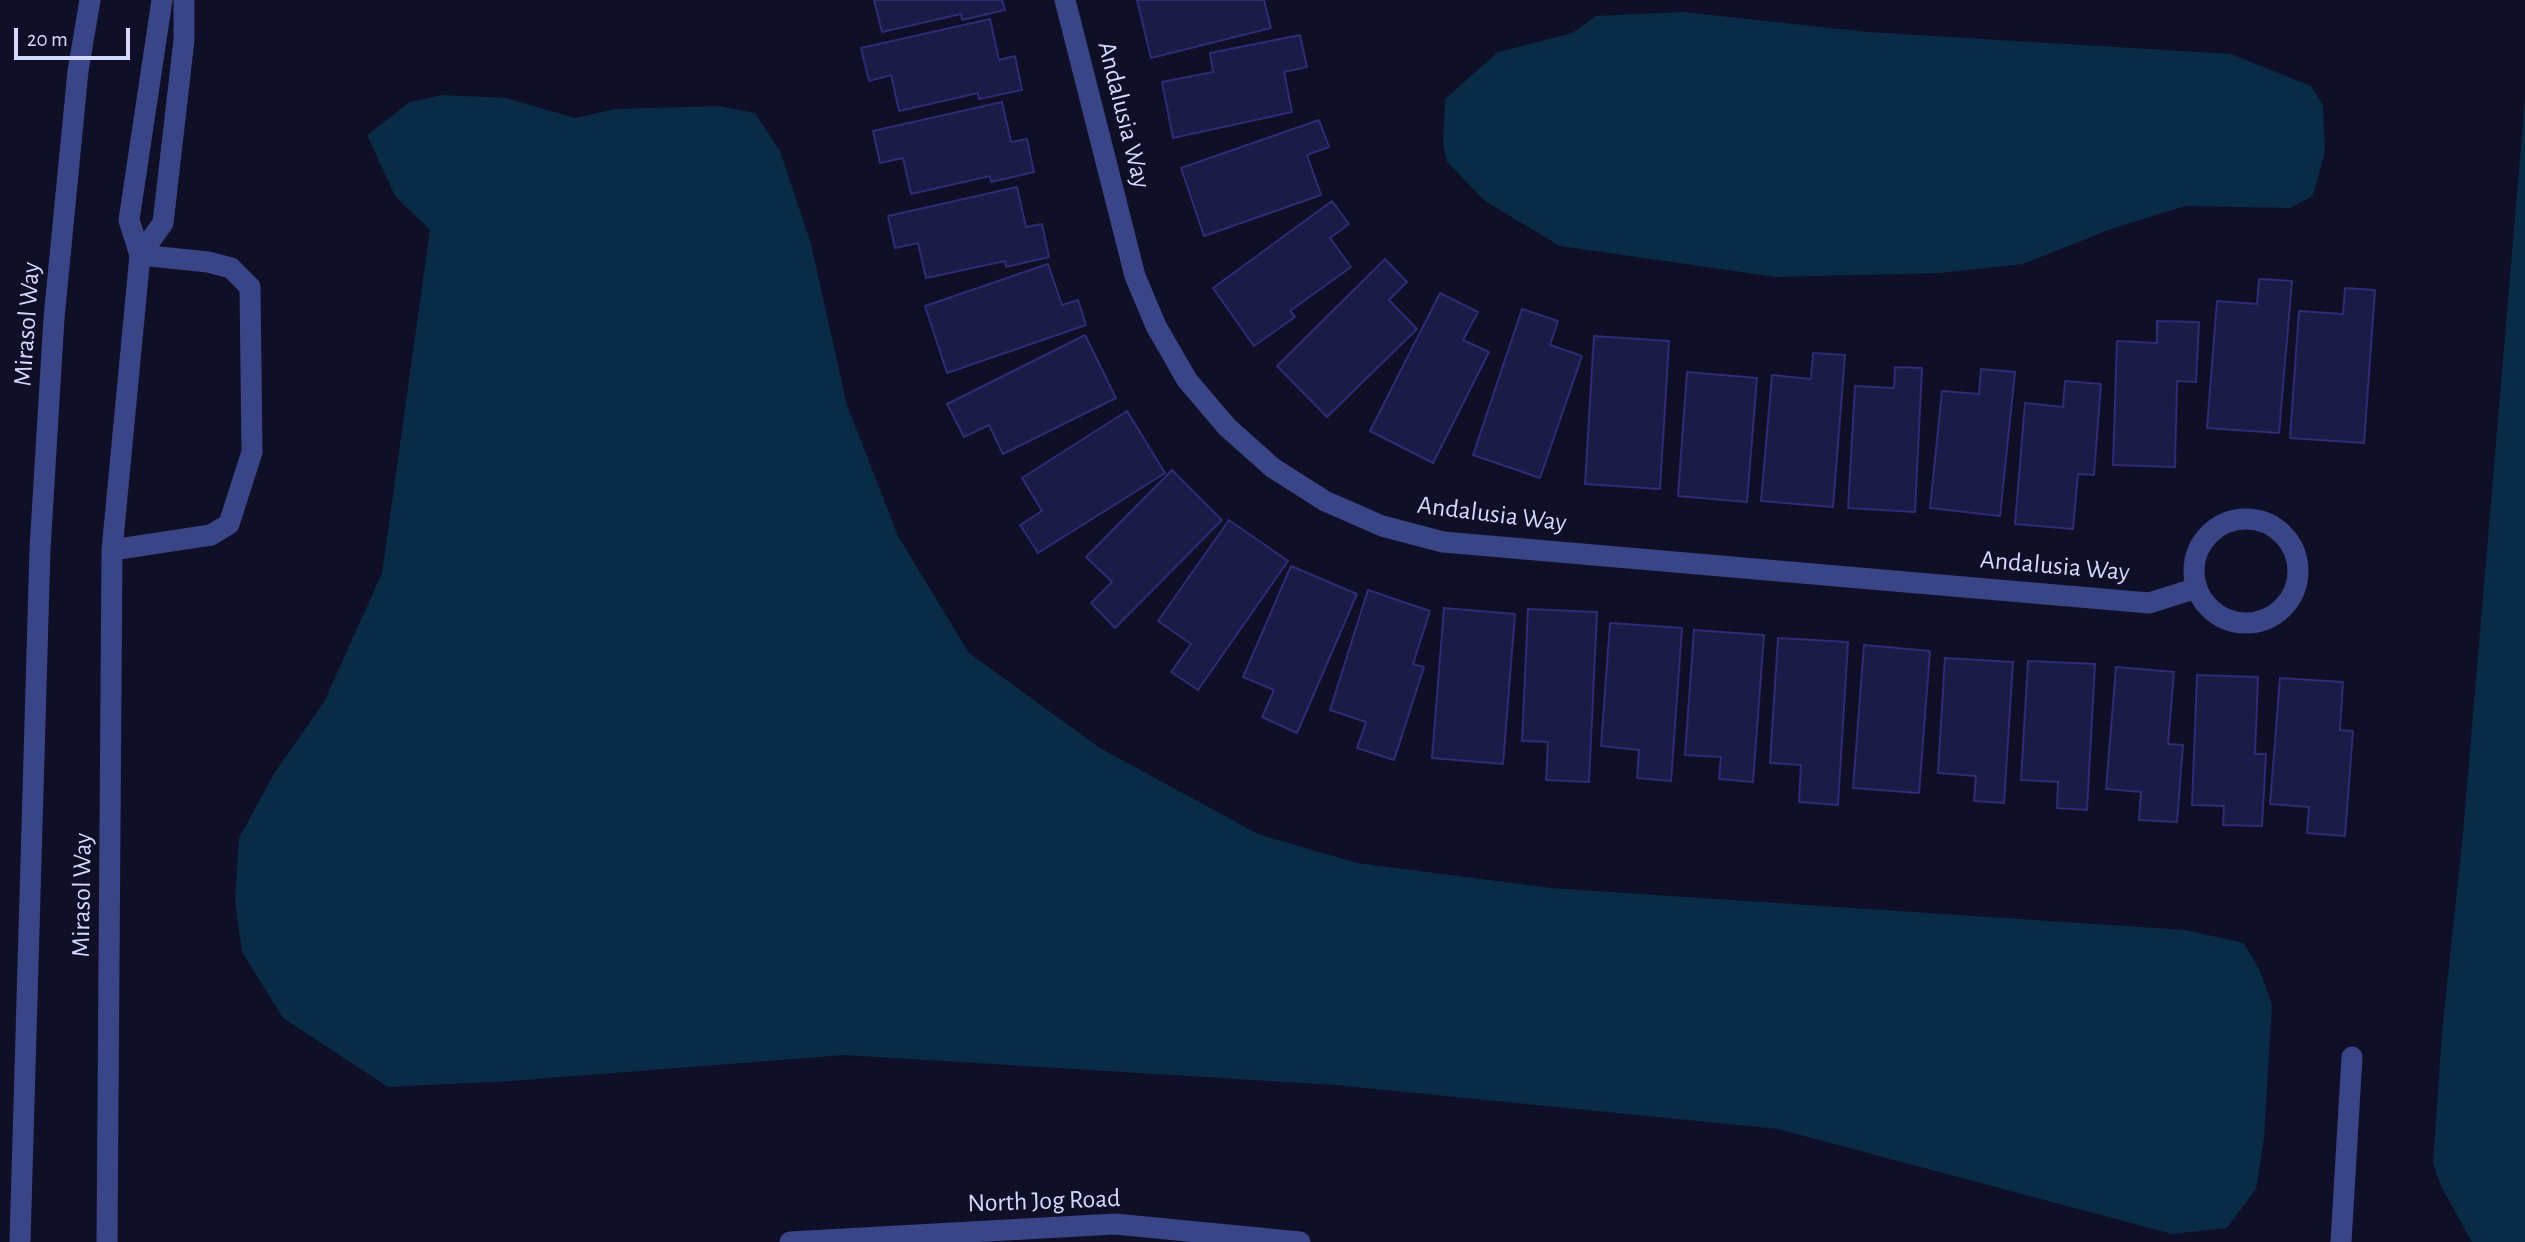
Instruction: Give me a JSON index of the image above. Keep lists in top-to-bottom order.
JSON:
{
  "streets": {
    "street": ["Andalusia Way", "Mirasol Way", "North Jog Road"]
  },
  "scale_bar": "20 m"
}
